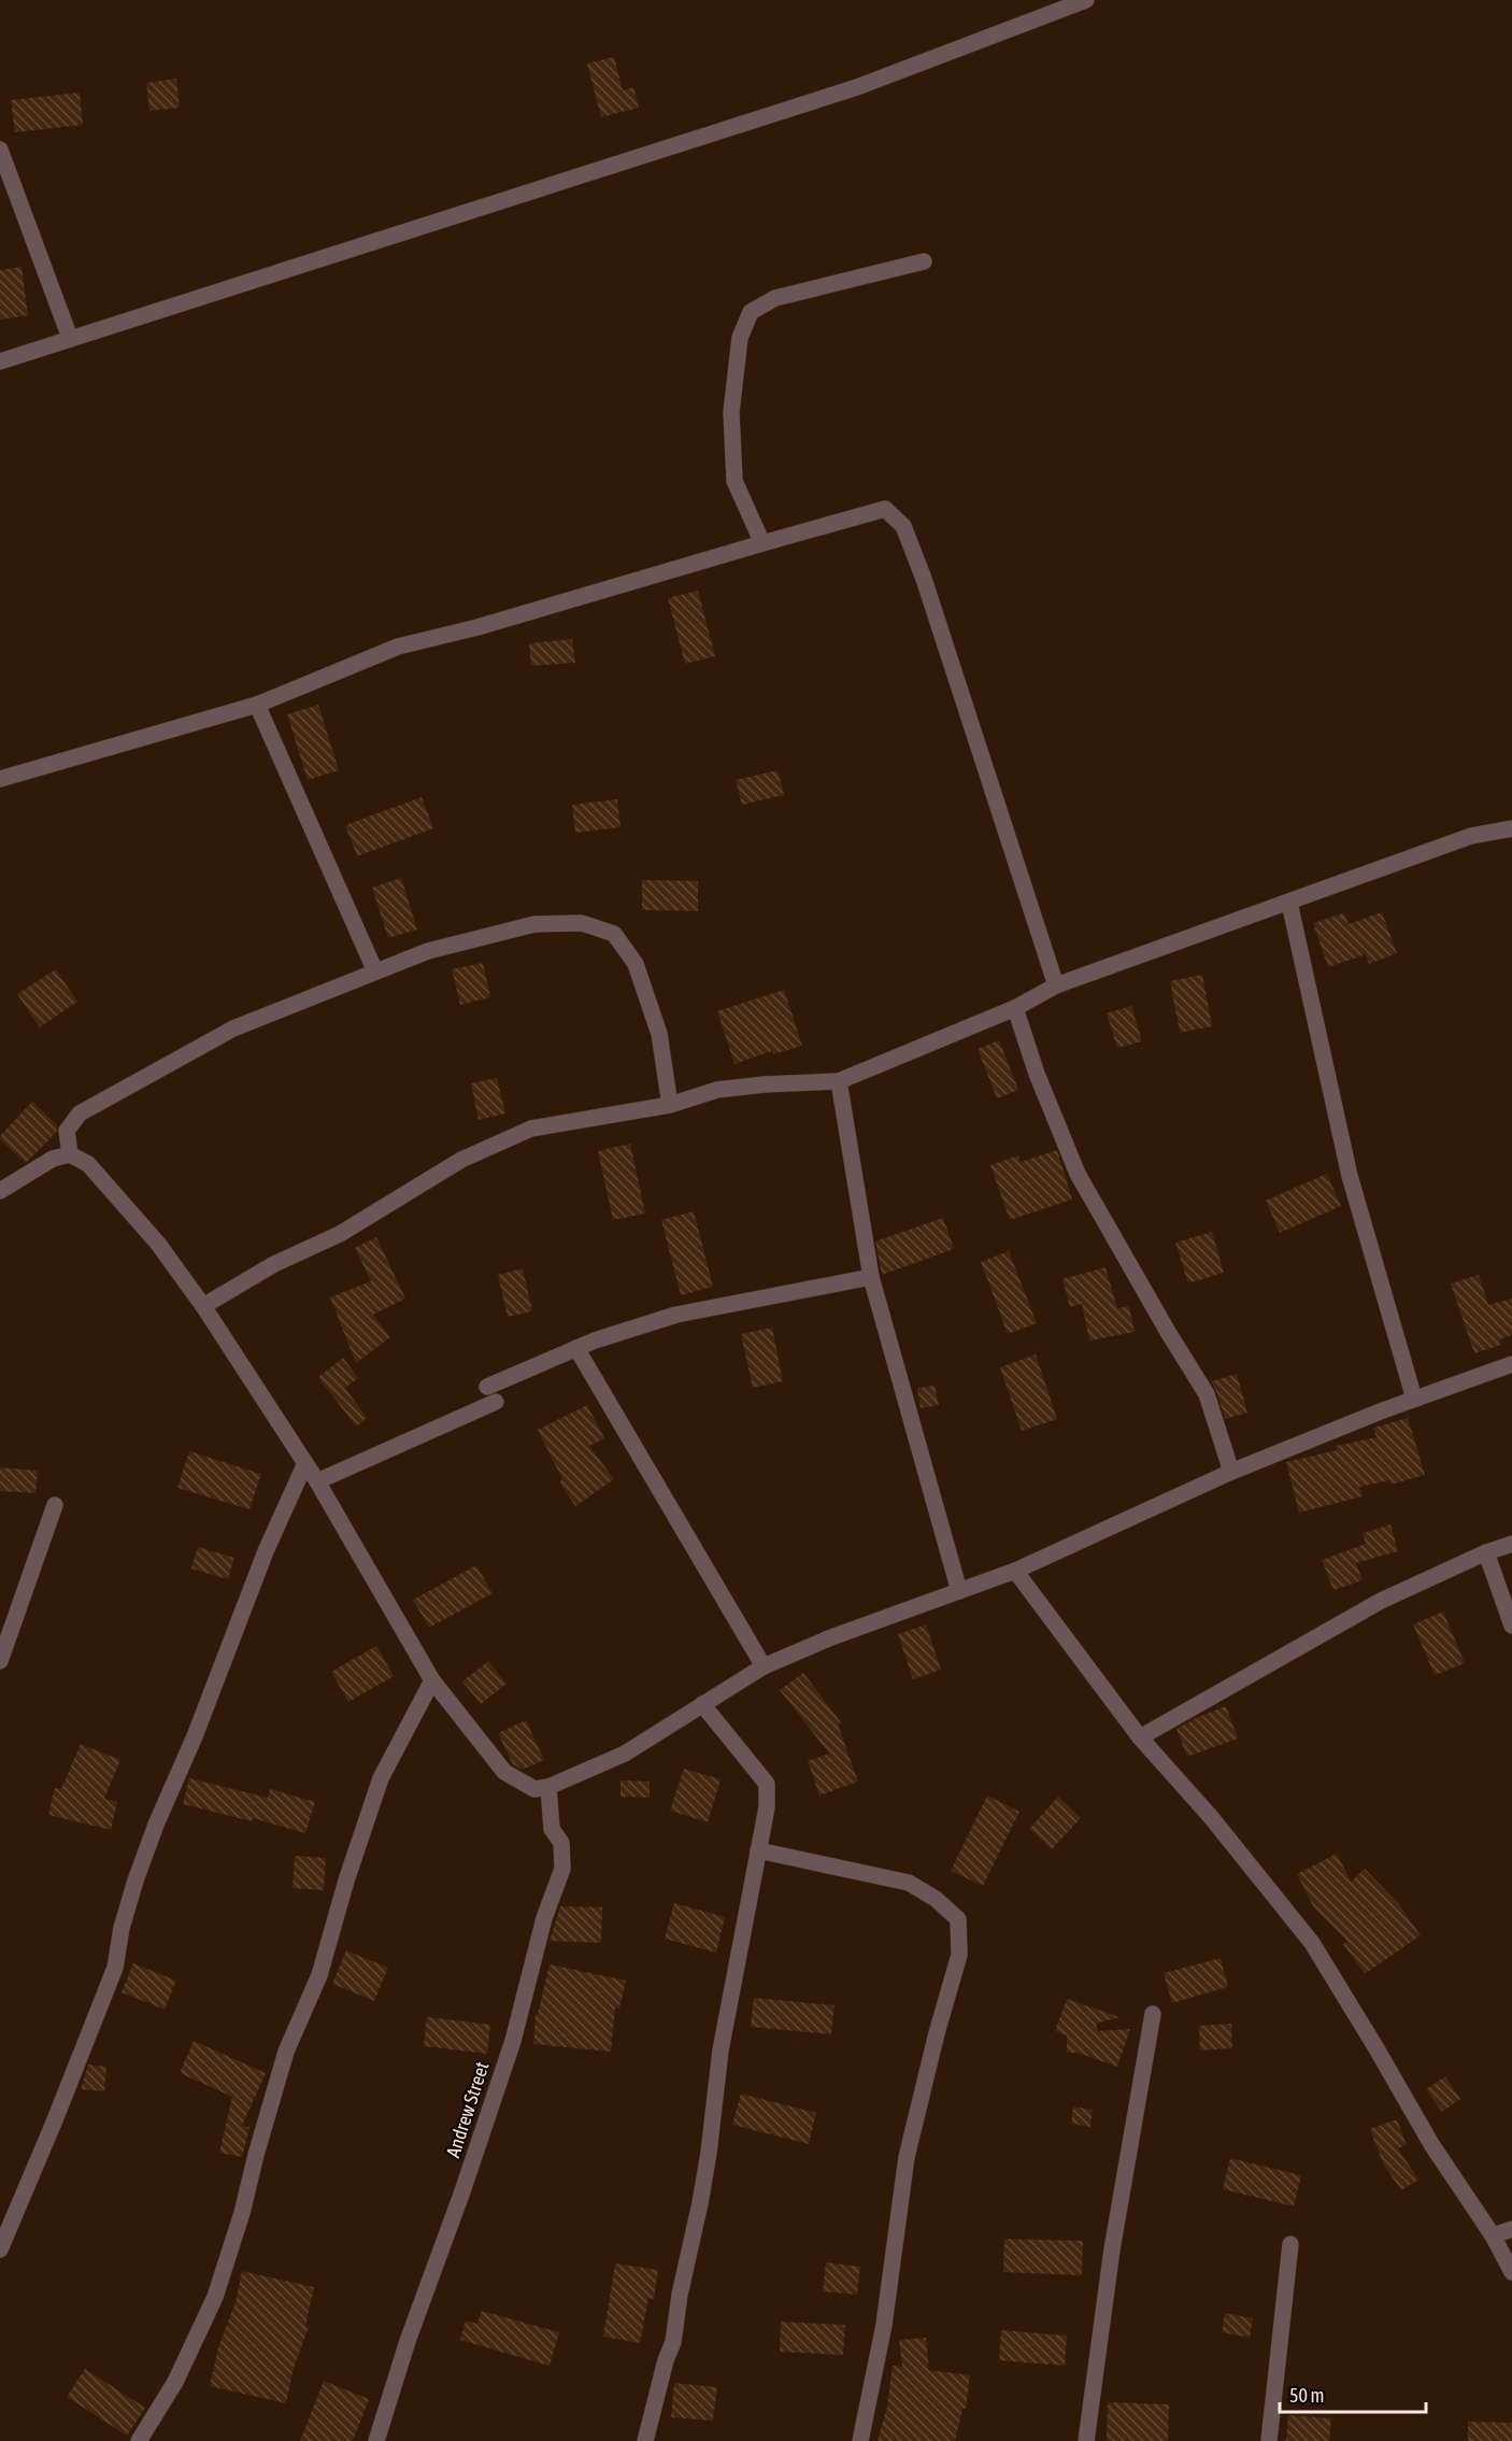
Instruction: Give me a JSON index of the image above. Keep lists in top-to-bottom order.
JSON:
{
  "streets": {
    "street": ["Andrew Street"]
  },
  "scale_bar": "50 m"
}
